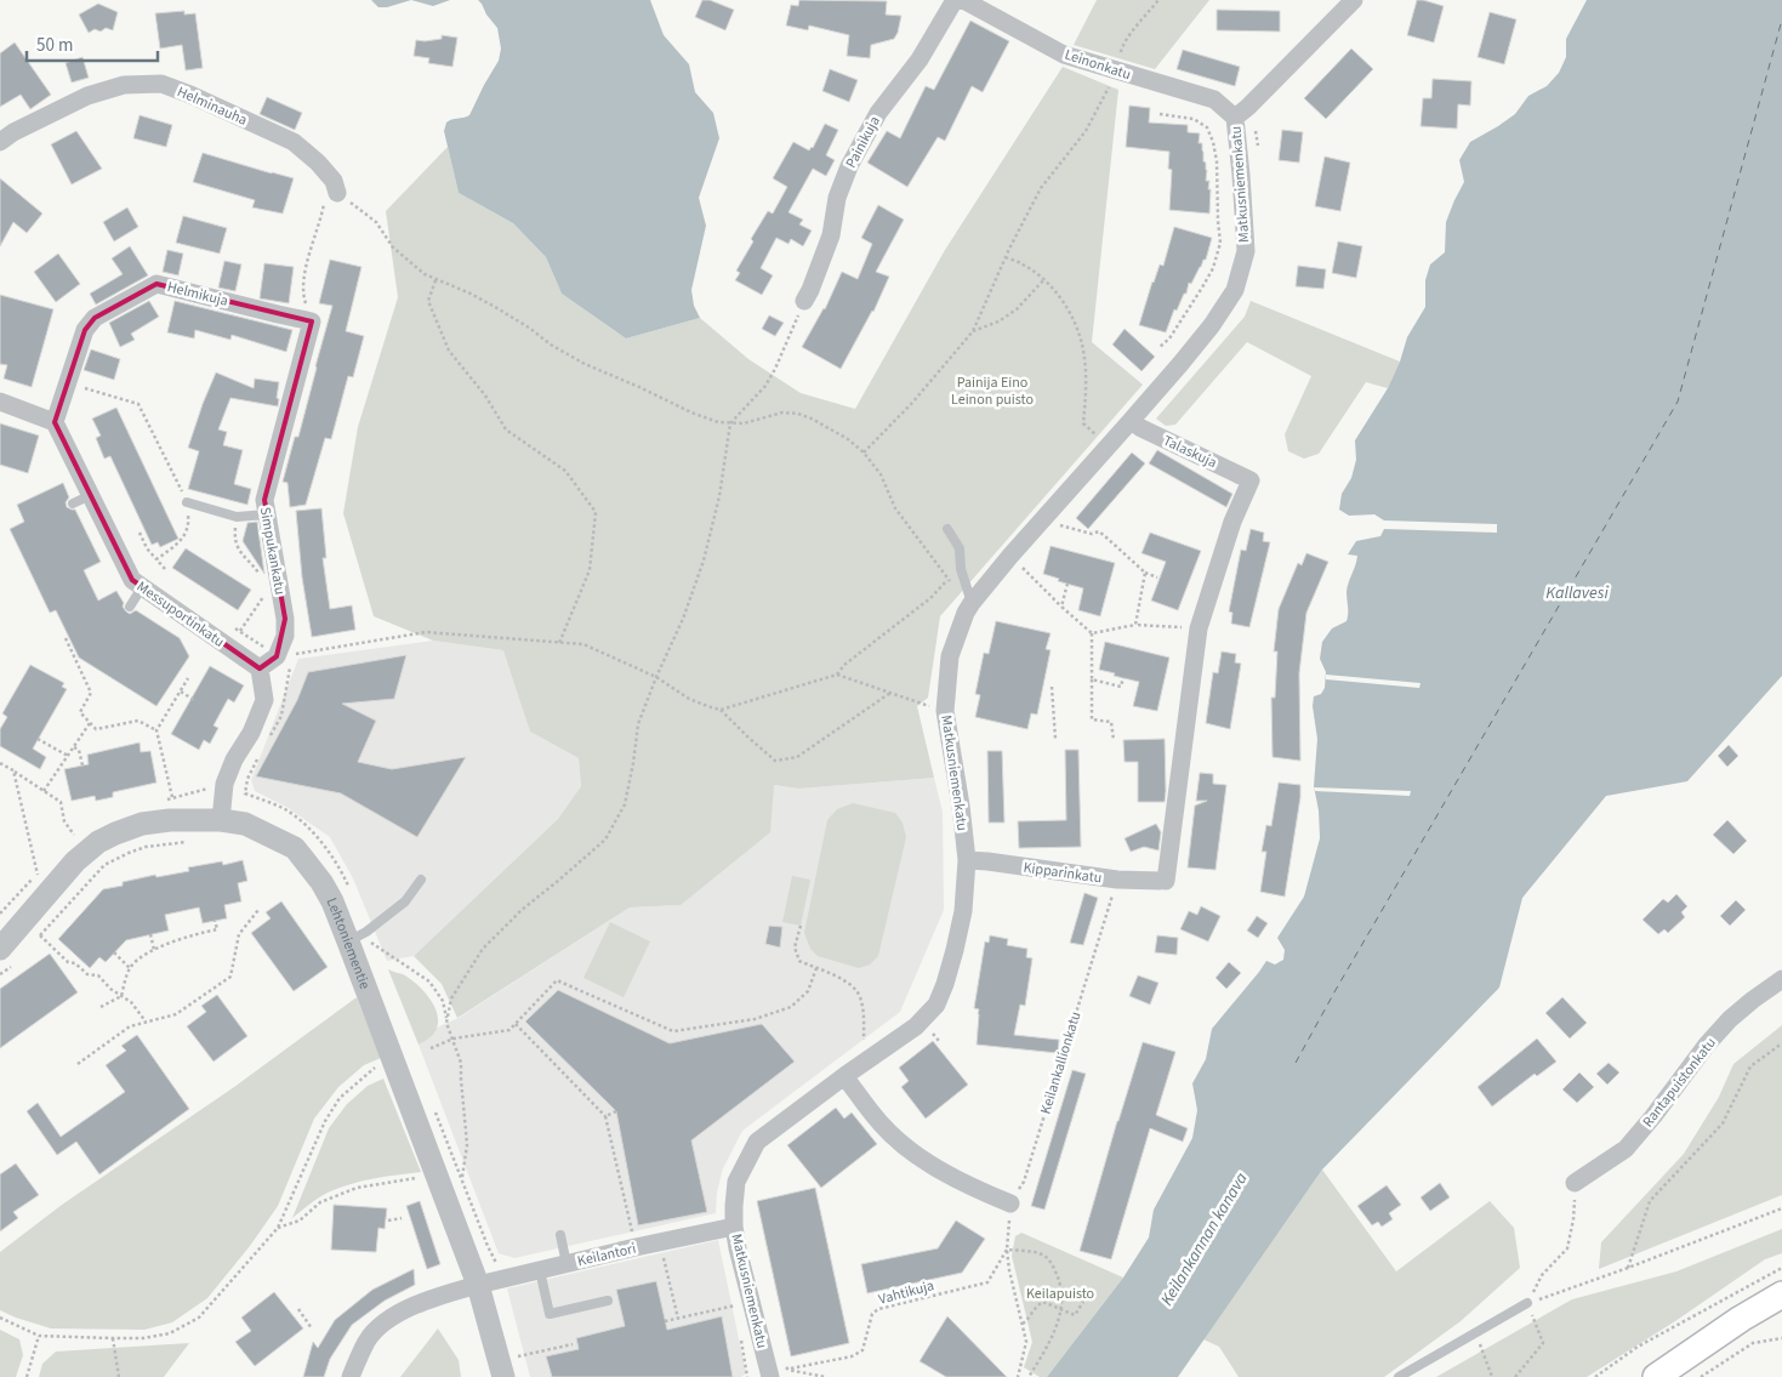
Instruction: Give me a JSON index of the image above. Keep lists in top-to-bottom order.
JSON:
{
  "streets": {
    "street": [
      "Leinonkatu",
      "Helminauha",
      "Painikuja",
      "Matkusniemenkatu",
      "Helmikuja",
      "Talaskuja",
      "Simpukankatu",
      "Messuportinkatu",
      "Kipparinkatu",
      "Lehtoniementie",
      "Rantapuistonkatu",
      "Keilantori"
    ],
    "path": ["Keilankallionkatu", "Vahtikuja"]
  },
  "crossings": [
    ["Leinonkatu", "Matkusniemenkatu"],
    ["Matkusniemenkatu", "Talaskuja"],
    ["Matkusniemenkatu", "Kipparinkatu"],
    ["Matkusniemenkatu", "Keilantori"],
    ["Helmikuja", "Simpukankatu"],
    ["Helmikuja", "Messuportinkatu"],
    ["Talaskuja", "Kipparinkatu"],
    ["Kipparinkatu", "Keilankallionkatu"],
    ["Lehtoniementie", "Keilantori"]
  ],
  "water": ["Kallavesi", "Keilankannan kanava"],
  "parks": ["Painija Eino Leinon puisto", "Keilapuisto"],
  "scale_bar": "50 m"
}
